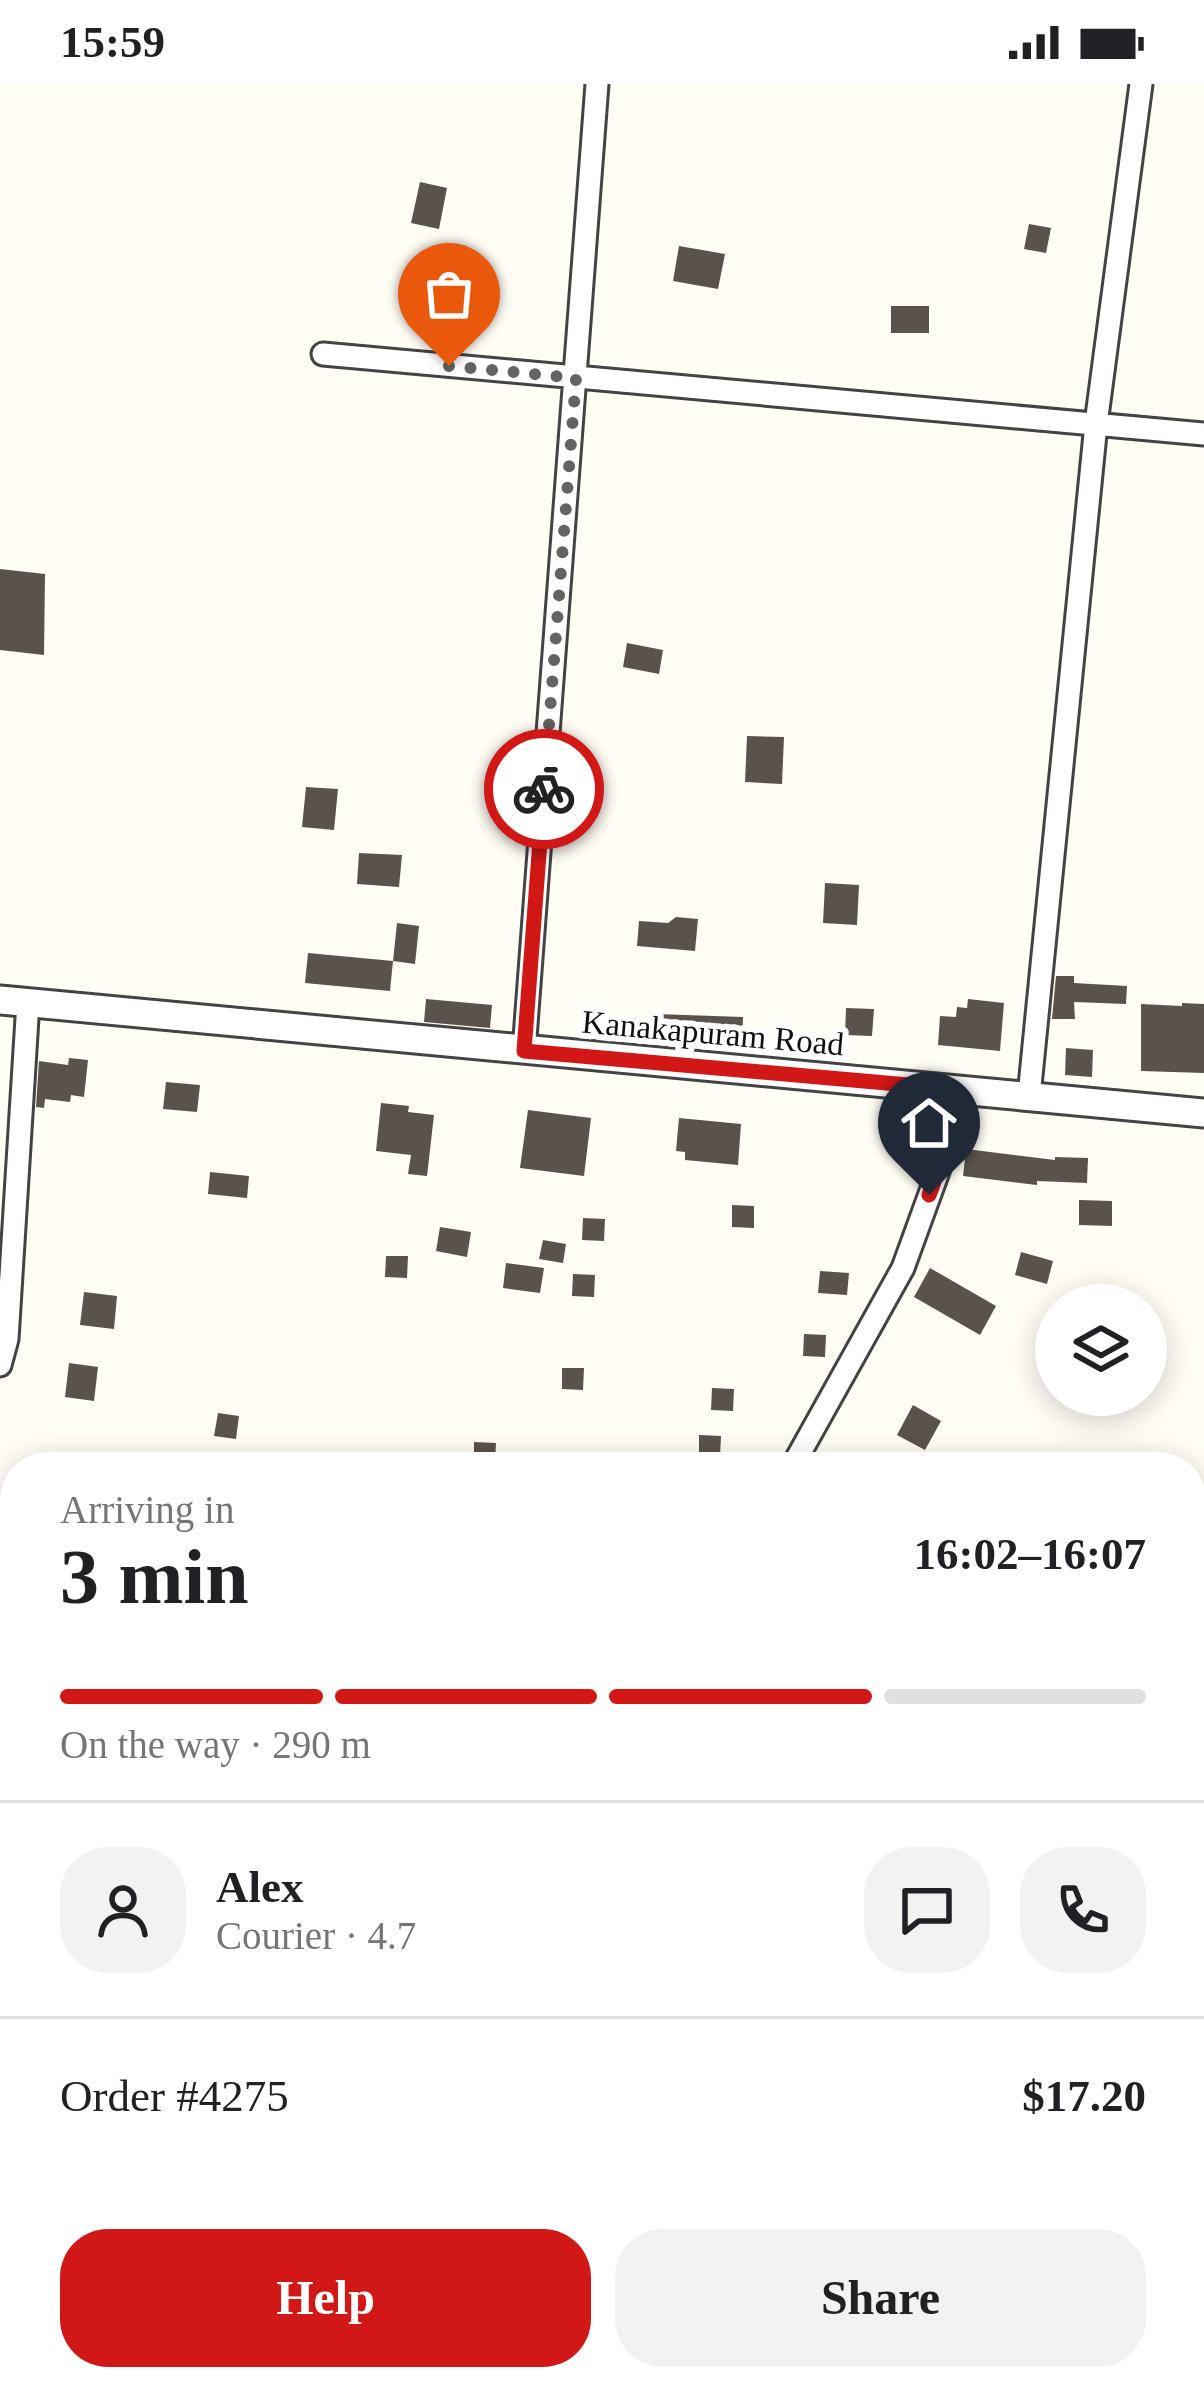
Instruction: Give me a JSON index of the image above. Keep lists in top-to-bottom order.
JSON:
{
  "streets": {
    "street": ["Kanakapuram Road"]
  },
  "page": {
    "status": "15:59",
    "heading": ["3 min", "Arriving in", "16:02–16:07"],
    "panel": [
      "Alex",
      "Courier · 4.7",
      "Order #4275",
      "$17.20"
    ],
    "bar": "On the way · 290 m",
    "buttons": ["Help", "Share"]
  }
}
